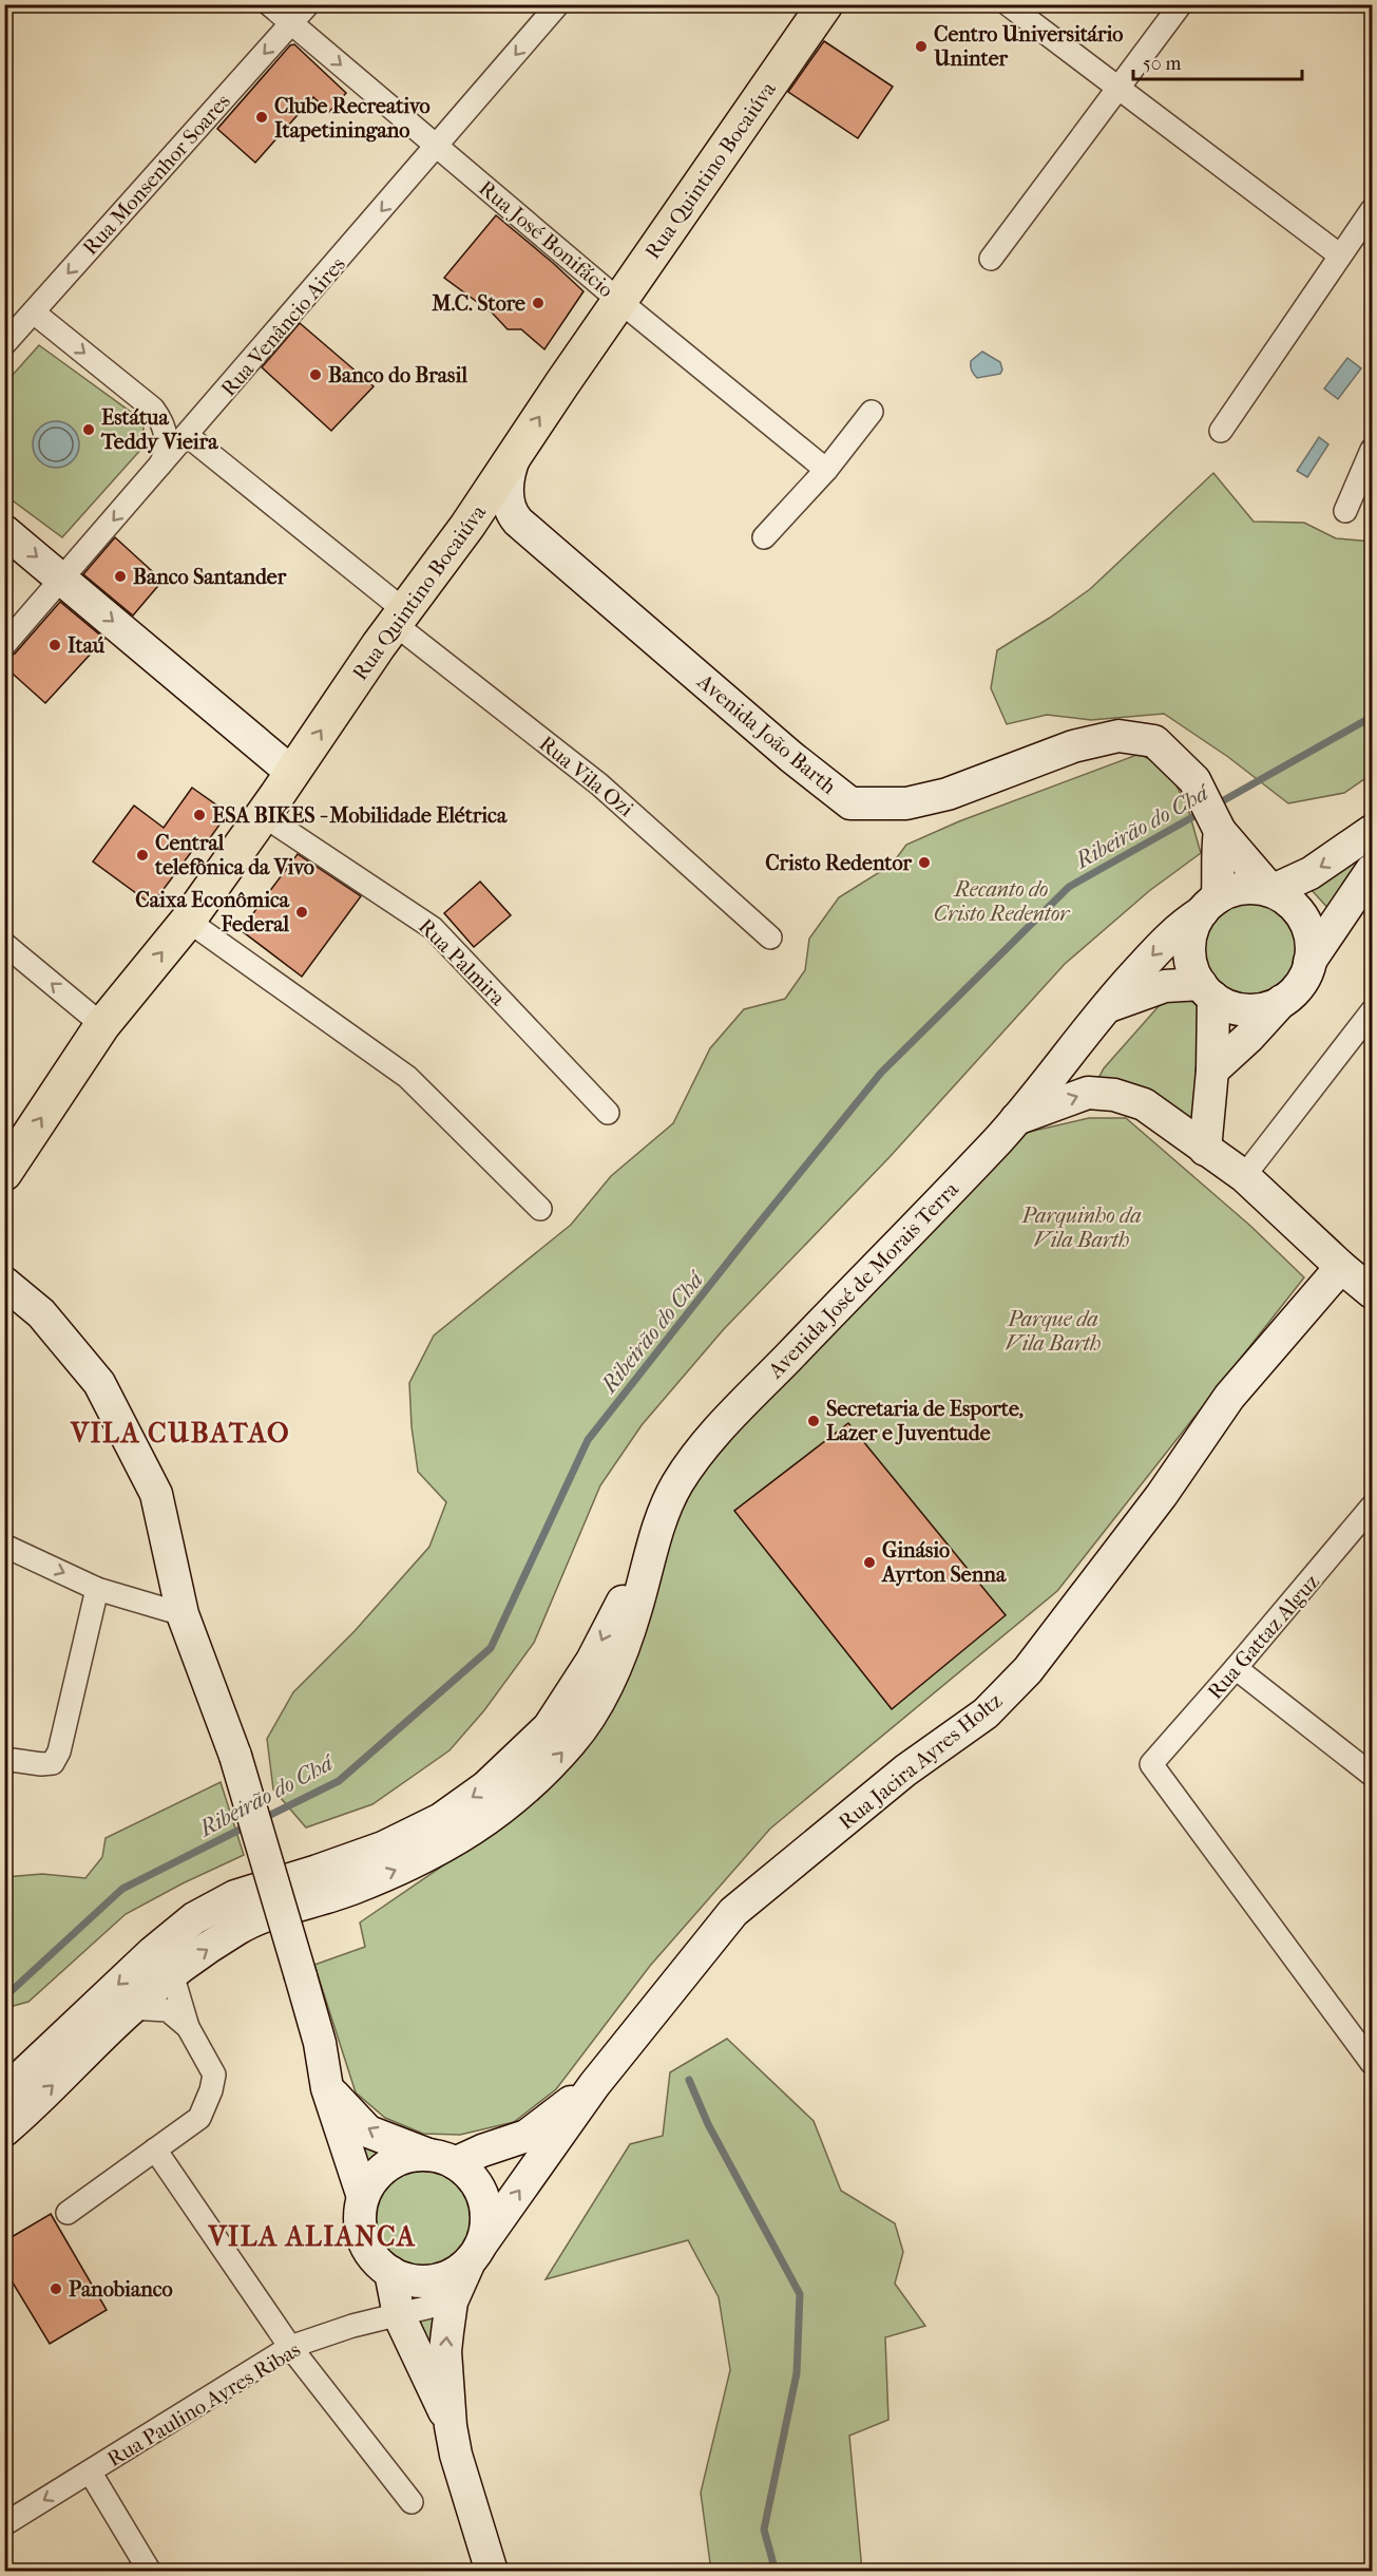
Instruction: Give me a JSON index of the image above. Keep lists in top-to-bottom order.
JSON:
{
  "streets": {
    "main road": [
      "Rua Quintino Bocaiúva",
      "Avenida João Barth",
      "Avenida José de Morais Terra",
      "Rua Jacira Ayres Holtz"
    ],
    "street": [
      "Rua Monsenhor Soares",
      "Rua José Bonifácio",
      "Rua Venâncio Aires",
      "Rua Vila Ozi",
      "Rua Palmira",
      "Rua Gattaz Alguz",
      "Rua Paulino Ayres Ribas"
    ]
  },
  "crossings": [
    ["Rua Quintino Bocaiúva", "Rua José Bonifácio"],
    ["Rua Quintino Bocaiúva", "Avenida João Barth"],
    ["Rua Quintino Bocaiúva", "Rua Vila Ozi"],
    ["Rua Quintino Bocaiúva", "Rua Palmira"],
    ["Rua Monsenhor Soares", "Rua José Bonifácio"],
    ["Rua José Bonifácio", "Rua Venâncio Aires"],
    ["Rua Venâncio Aires", "Rua Vila Ozi"]
  ],
  "one_way": ["Rua Quintino Bocaiúva", "Rua Monsenhor Soares", "Rua Venâncio Aires"],
  "districts": ["VILA CUBATAO", "VILA ALIANCA"],
  "water": ["Ribeirão do Chá"],
  "parks": ["Recanto do Cristo Redentor", "Parquinho da Vila Barth", "Parque da Vila Barth"],
  "places": [
    "Centro Universitário Uninter",
    "Clube Recreativo Itapetiningano",
    "M.C. Store",
    "Banco do Brasil",
    "Estátua Teddy Vieira",
    "Banco Santander",
    "Itaú",
    "ESA BIKES - Mobilidade Elétrica",
    "Central telefônica da Vivo",
    "Cristo Redentor",
    "Caixa Econômica Federal",
    "Secretaria de Esporte, Lazer e Juventude",
    "Ginásio Ayrton Senna",
    "Panobianco"
  ],
  "scale_bar": "50 m"
}
